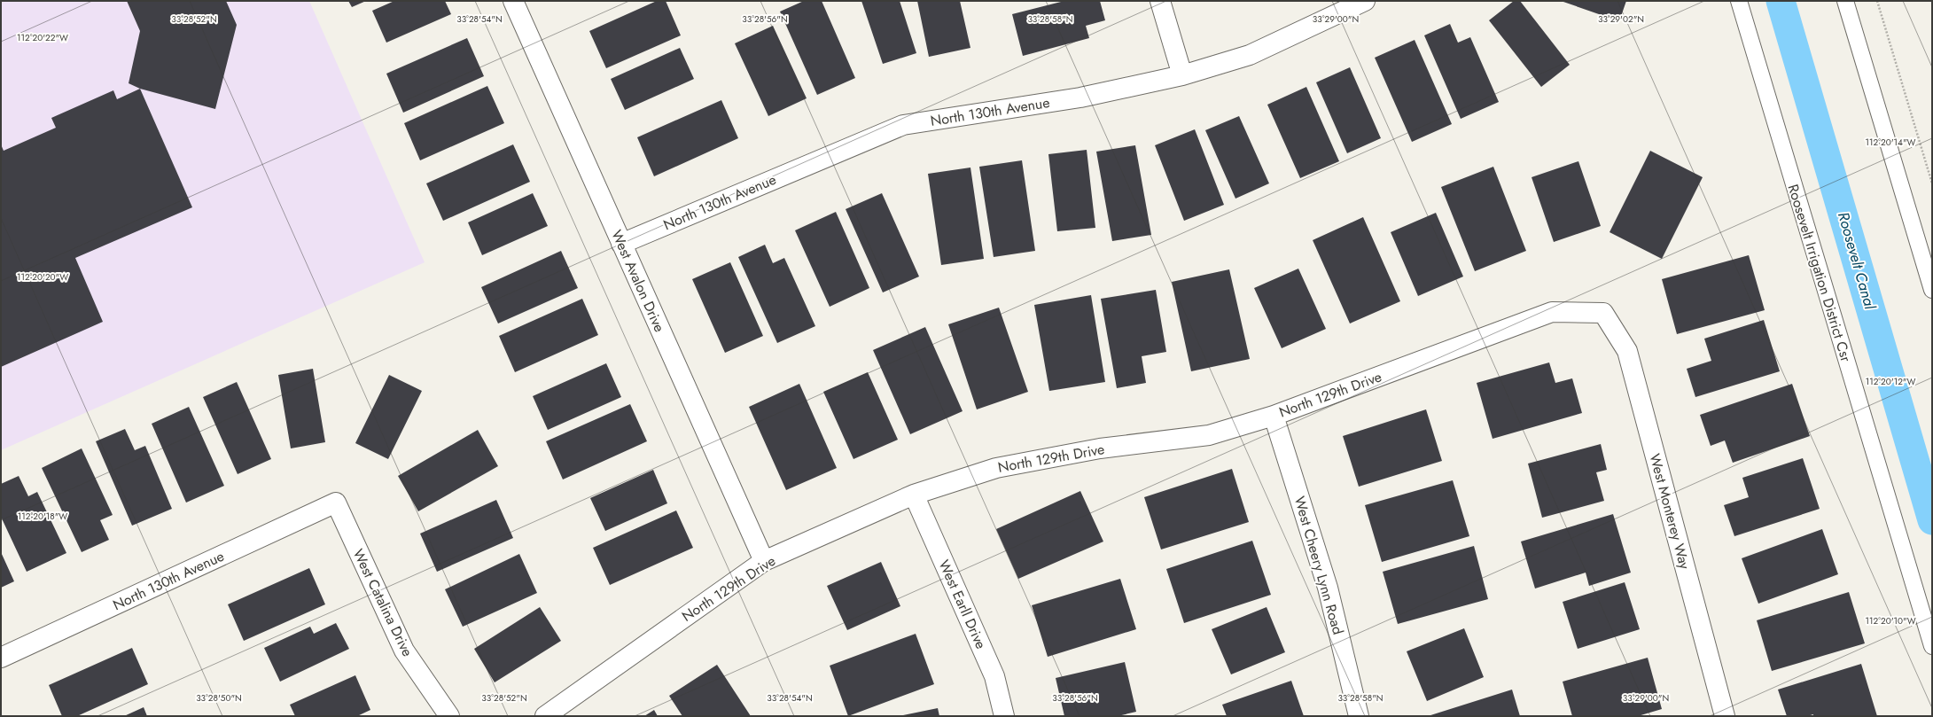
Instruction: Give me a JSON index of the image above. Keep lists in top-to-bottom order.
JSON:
{
  "streets": {
    "street": [
      "North 130th Avenue",
      "West Avalon Drive",
      "North 129th Drive",
      "West Monterey Way",
      "West Cheery Lynn Road",
      "West Catalina Drive",
      "West Earll Drive"
    ],
    "lane": ["Roosevelt Irrigation District Csr"]
  },
  "crossings": [
    ["North 130th Avenue", "West Avalon Drive"],
    ["North 130th Avenue", "West Catalina Drive"],
    ["West Avalon Drive", "North 129th Drive"],
    ["North 129th Drive", "West Monterey Way"],
    ["North 129th Drive", "West Cheery Lynn Road"],
    ["North 129th Drive", "West Earll Drive"]
  ],
  "water": ["Roosevelt Canal"],
  "coordinates": [
    "33°28'52\"N",
    "33°28'54\"N",
    "33°28'56\"N",
    "33°28'58\"N",
    "33°29'00\"N",
    "33°29'02\"N",
    "112°20'22\"W",
    "112°20'14\"W",
    "112°20'20\"W",
    "112°20'12\"W",
    "112°20'18\"W",
    "112°20'10\"W",
    "33°28'50\"N"
  ]
}
